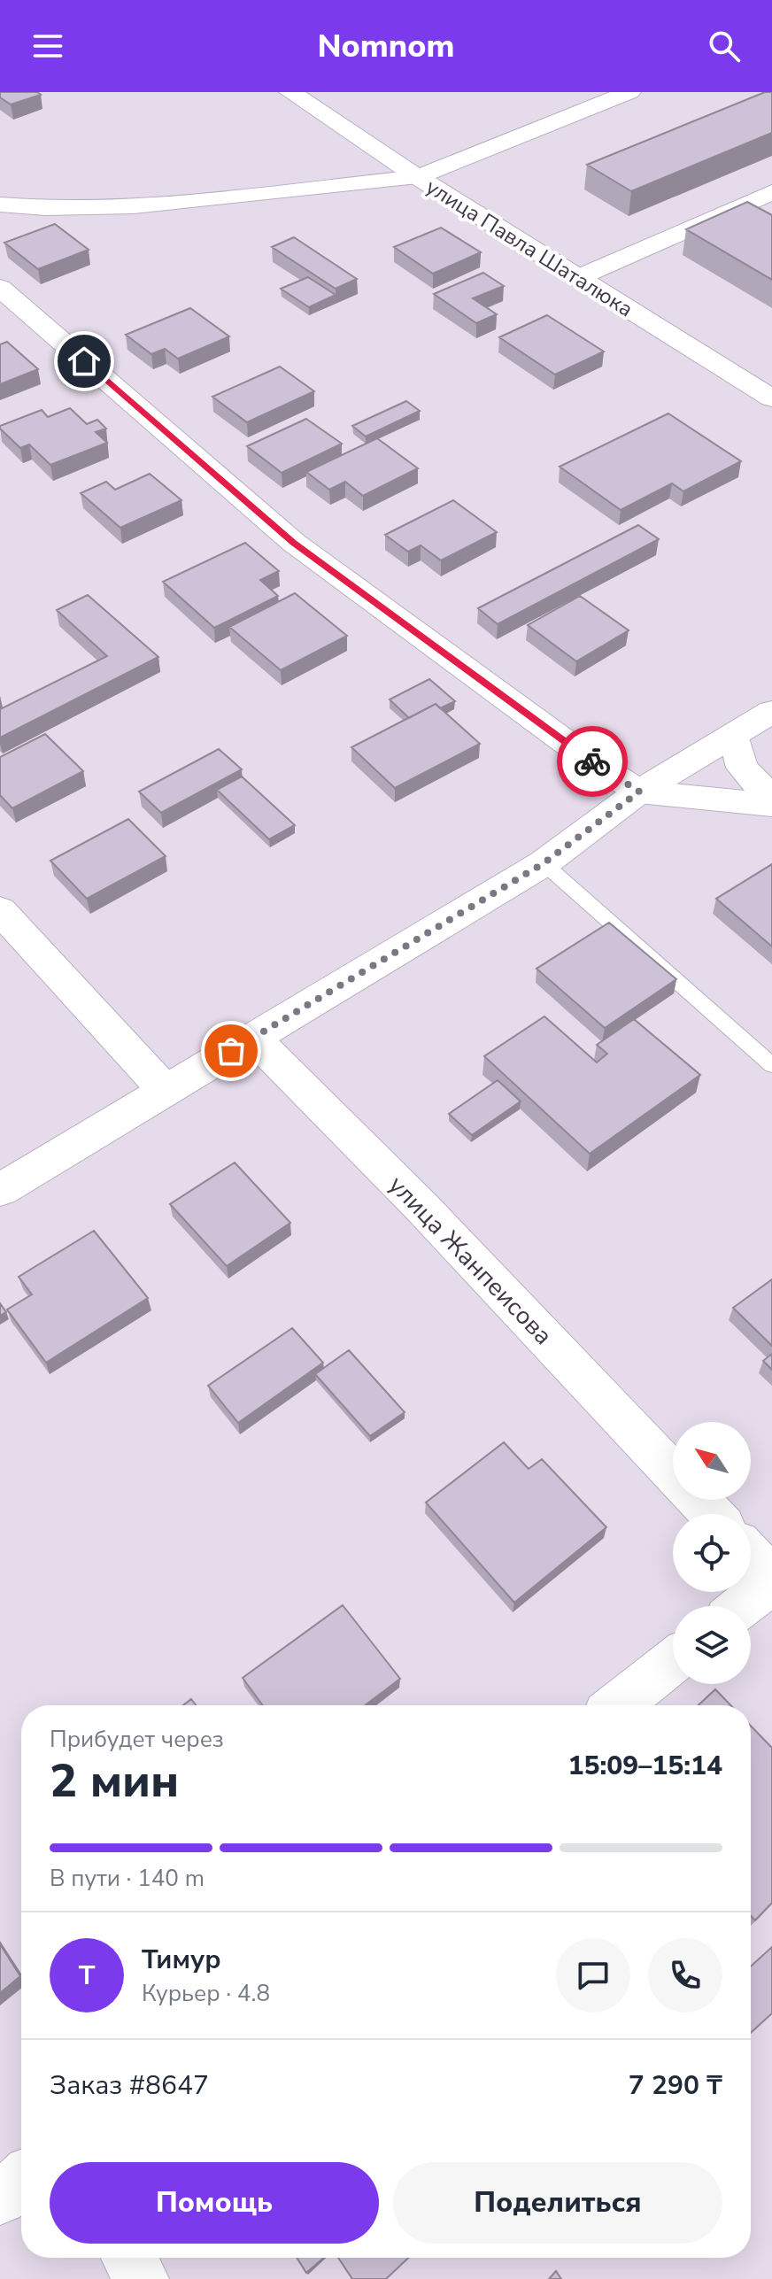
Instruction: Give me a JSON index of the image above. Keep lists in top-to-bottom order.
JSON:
{
  "streets": {
    "street": ["улица Павла Шаталюка", "улица Жанпеисова"]
  },
  "north": "top left",
  "page": {
    "header": "Nomnom",
    "heading": ["2 мин", "Прибудет через", "15:09–15:14"],
    "panel": [
      "Тимур",
      "Курьер · 4.8",
      "Заказ #8647",
      "7 290 ₸"
    ],
    "bar": "В пути · 140 m",
    "round": "Т",
    "buttons": ["Помощь", "Поделиться"]
  }
}
